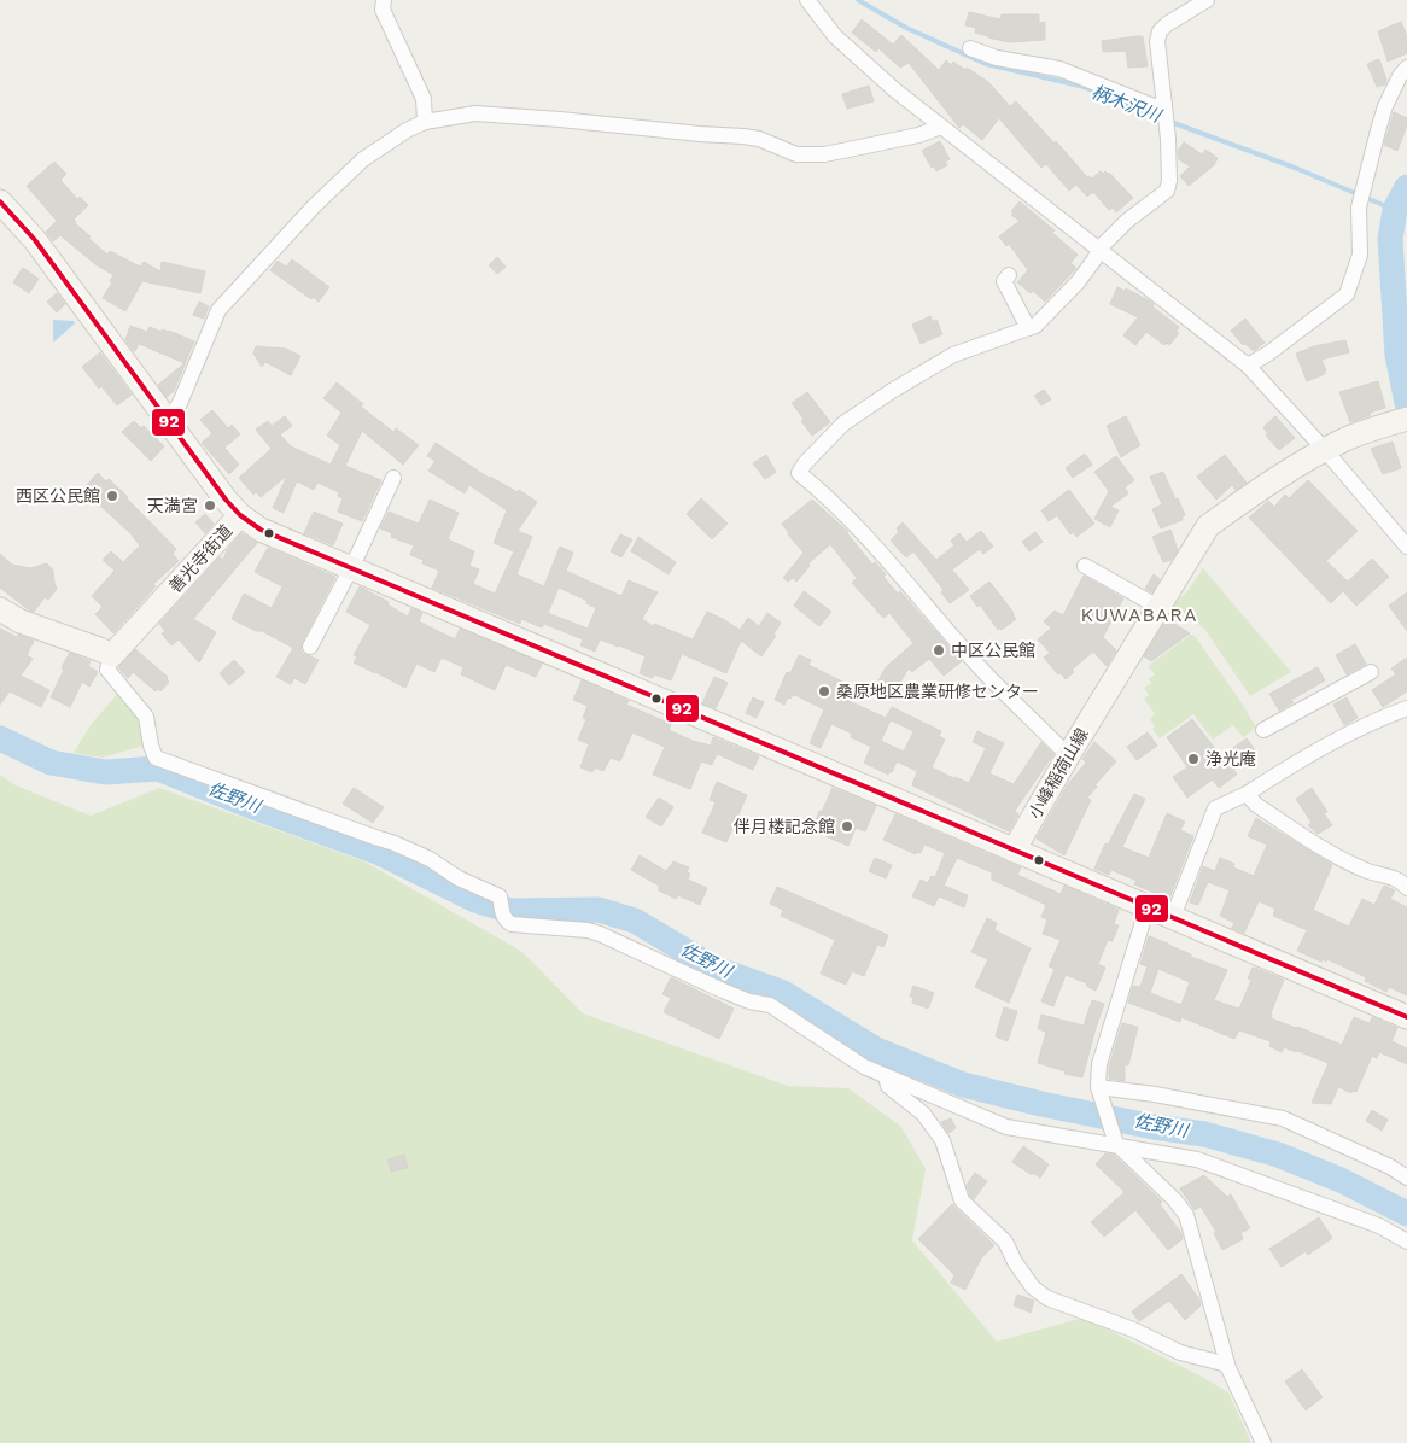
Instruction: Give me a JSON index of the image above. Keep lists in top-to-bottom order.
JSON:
{
  "streets": {
    "street": ["善光寺街道", "小峰稲荷山線"]
  },
  "crossings": [
    ["善光寺街道", "小峰稲荷山線"]
  ],
  "districts": ["KUWABARA"],
  "water": ["柄木沢川", "佐野川"],
  "places": [
    "西区公民館",
    "天満宮",
    "中区公民館",
    "桑原地区農業研修センター",
    "浄光庵",
    "伴月楼記念館"
  ],
  "lines": ["transit line 92"]
}
